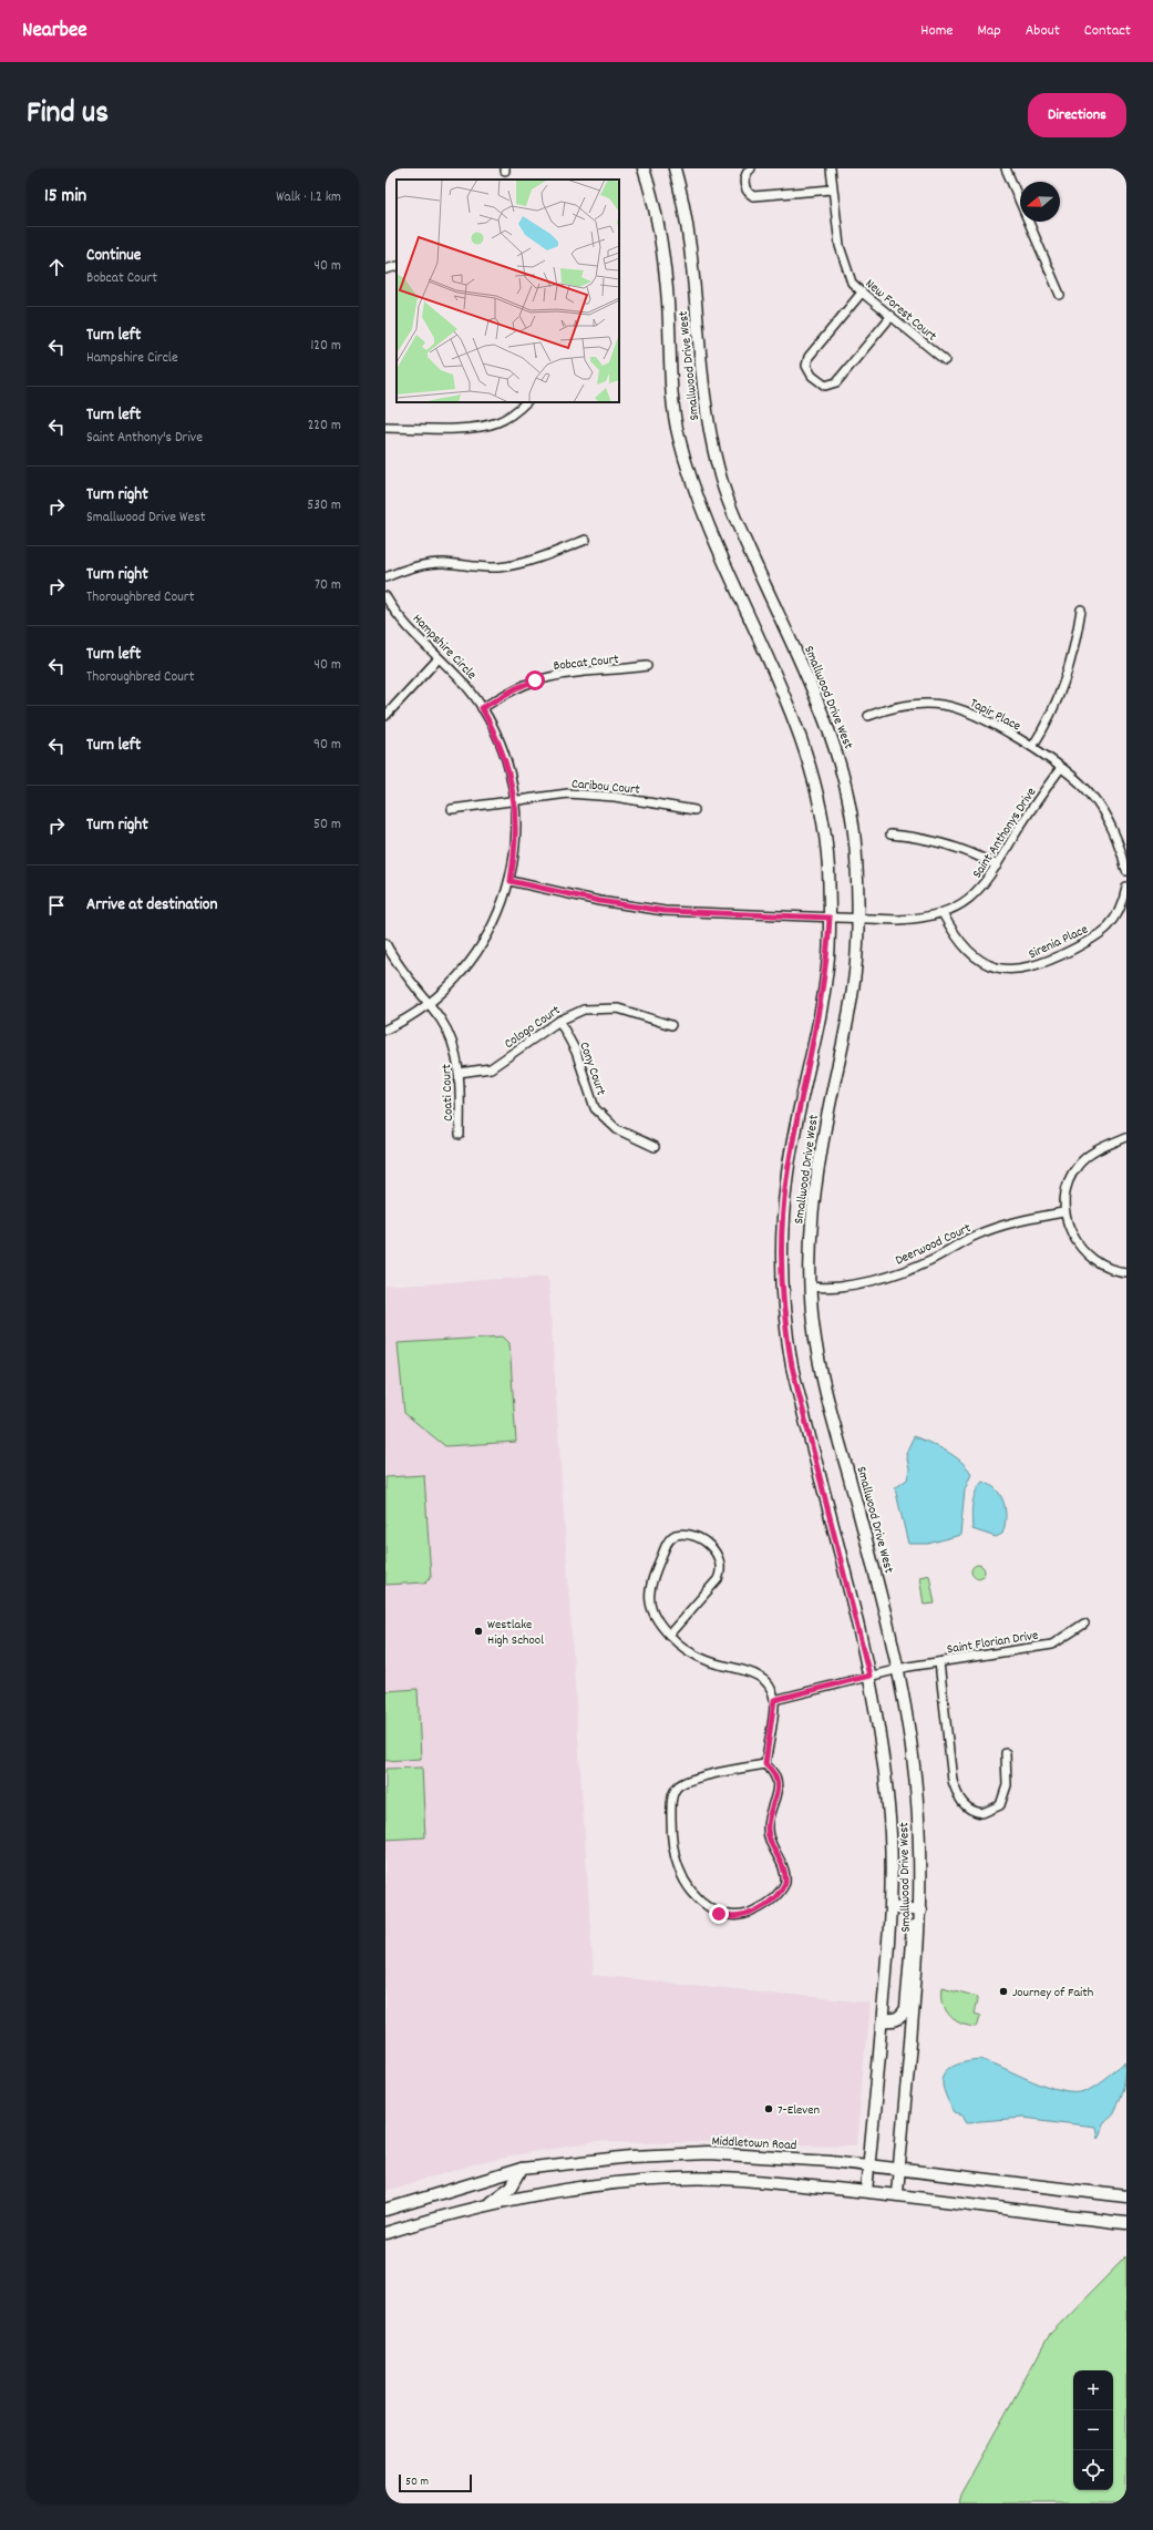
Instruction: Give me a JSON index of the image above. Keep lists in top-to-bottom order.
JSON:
{
  "streets": {
    "street": [
      "New Forest Court",
      "Smallwood Drive West",
      "Hampshire Circle",
      "Bobcat Court",
      "Tapir Place",
      "Caribou Court",
      "Saint Anthonys Drive",
      "Sirenia Place",
      "Cologo Court",
      "Cony Court",
      "Coati Court",
      "Deerwood Court",
      "Saint Florian Drive",
      "Middletown Road"
    ]
  },
  "crossings": [
    ["Smallwood Drive West", "Saint Anthonys Drive"],
    ["Smallwood Drive West", "Deerwood Court"],
    ["Smallwood Drive West", "Saint Florian Drive"],
    ["Smallwood Drive West", "Middletown Road"],
    ["Hampshire Circle", "Bobcat Court"],
    ["Hampshire Circle", "Caribou Court"],
    ["Hampshire Circle", "Saint Anthonys Drive"],
    ["Hampshire Circle", "Coati Court"],
    ["Tapir Place", "Saint Anthonys Drive"],
    ["Saint Anthonys Drive", "Sirenia Place"],
    ["Cologo Court", "Cony Court"],
    ["Cologo Court", "Coati Court"]
  ],
  "places": ["Westlake High School", "Journey of Faith", "7-Eleven"],
  "scale_bar": "50 m",
  "north": "left",
  "page": {
    "header": "Nearbee",
    "nav": [
      "Home",
      "Map",
      "About",
      "Contact"
    ],
    "title": "Find us",
    "buttons": "Directions",
    "heading": ["15 min", "Walk · 1.2 km"],
    "list": [
      ["Continue", "Bobcat Court", "40 m"],
      ["Turn left", "Hampshire Circle", "120 m"],
      ["Turn left", "Saint Anthony's Drive", "220 m"],
      ["Turn right", "Smallwood Drive West", "530 m"],
      ["Turn right", "Thoroughbred Court", "70 m"],
      ["Turn left", "Thoroughbred Court", "40 m"],
      ["Turn left", "90 m"],
      ["Turn right", "50 m"],
      "Arrive at destination"
    ],
    "map_buttons": ["+", "−"],
    "scale": "50 m"
  }
}
